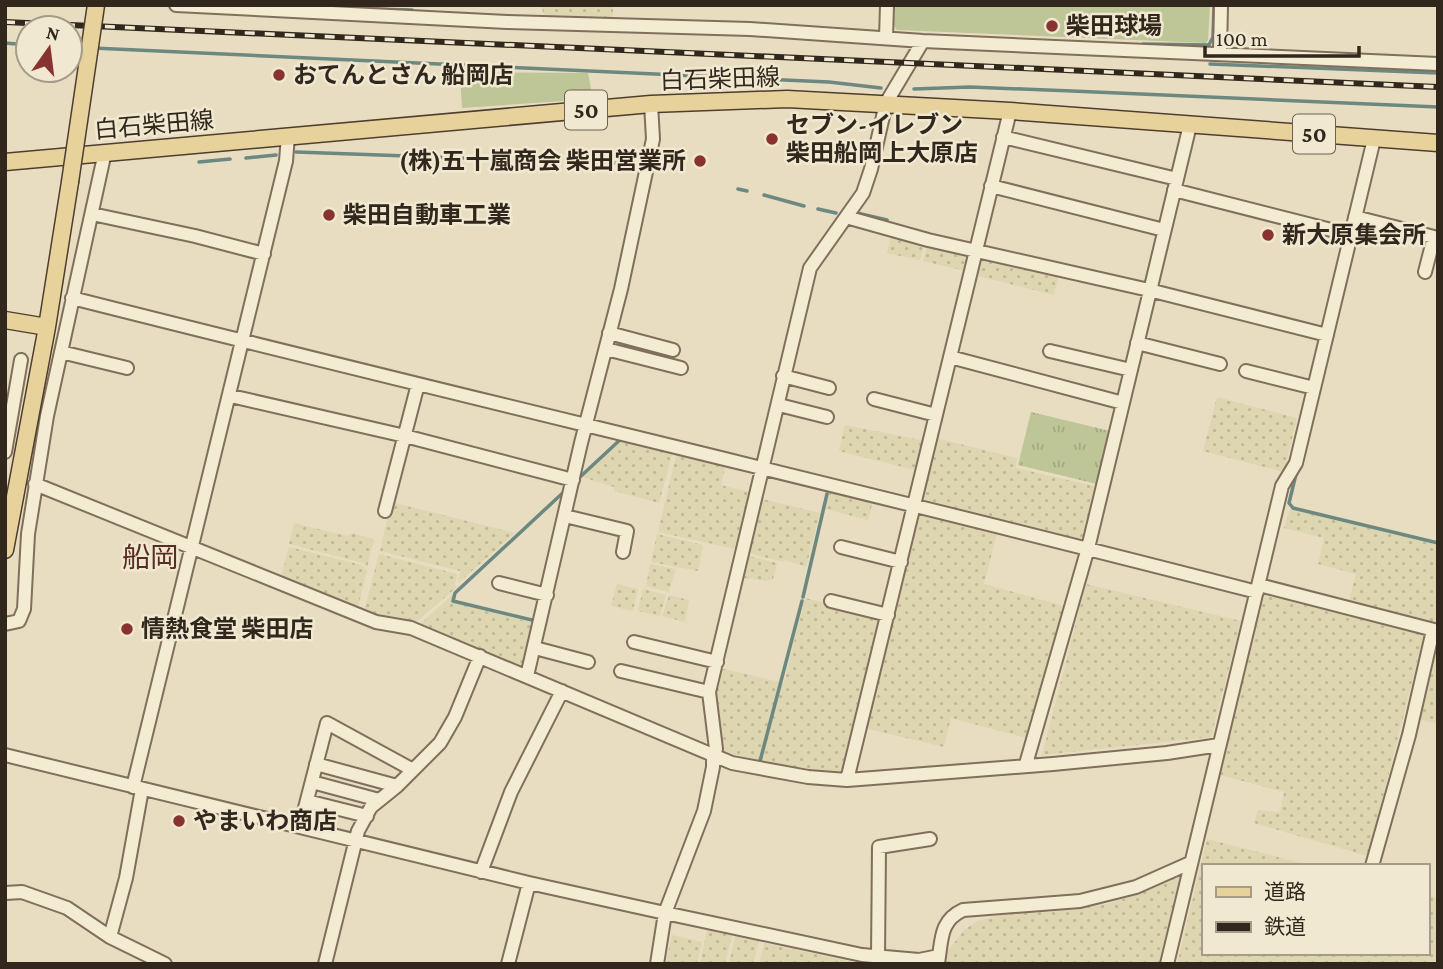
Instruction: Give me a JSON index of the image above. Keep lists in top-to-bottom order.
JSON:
{
  "streets": {
    "main road": ["白石柴田線", "50"]
  },
  "districts": ["船岡"],
  "places": [
    "柴田球場",
    "おてんとさん 船岡店",
    "セブン-イレブン 柴田船岡上大原店",
    "(株)五十嵐商会 柴田営業所",
    "柴田自動車工業",
    "新大原集会所",
    "情熱食堂 柴田店",
    "やまいわ商店"
  ],
  "legend": ["道路", "鉄道"],
  "scale_bar": "100 m",
  "north": "top"
}
